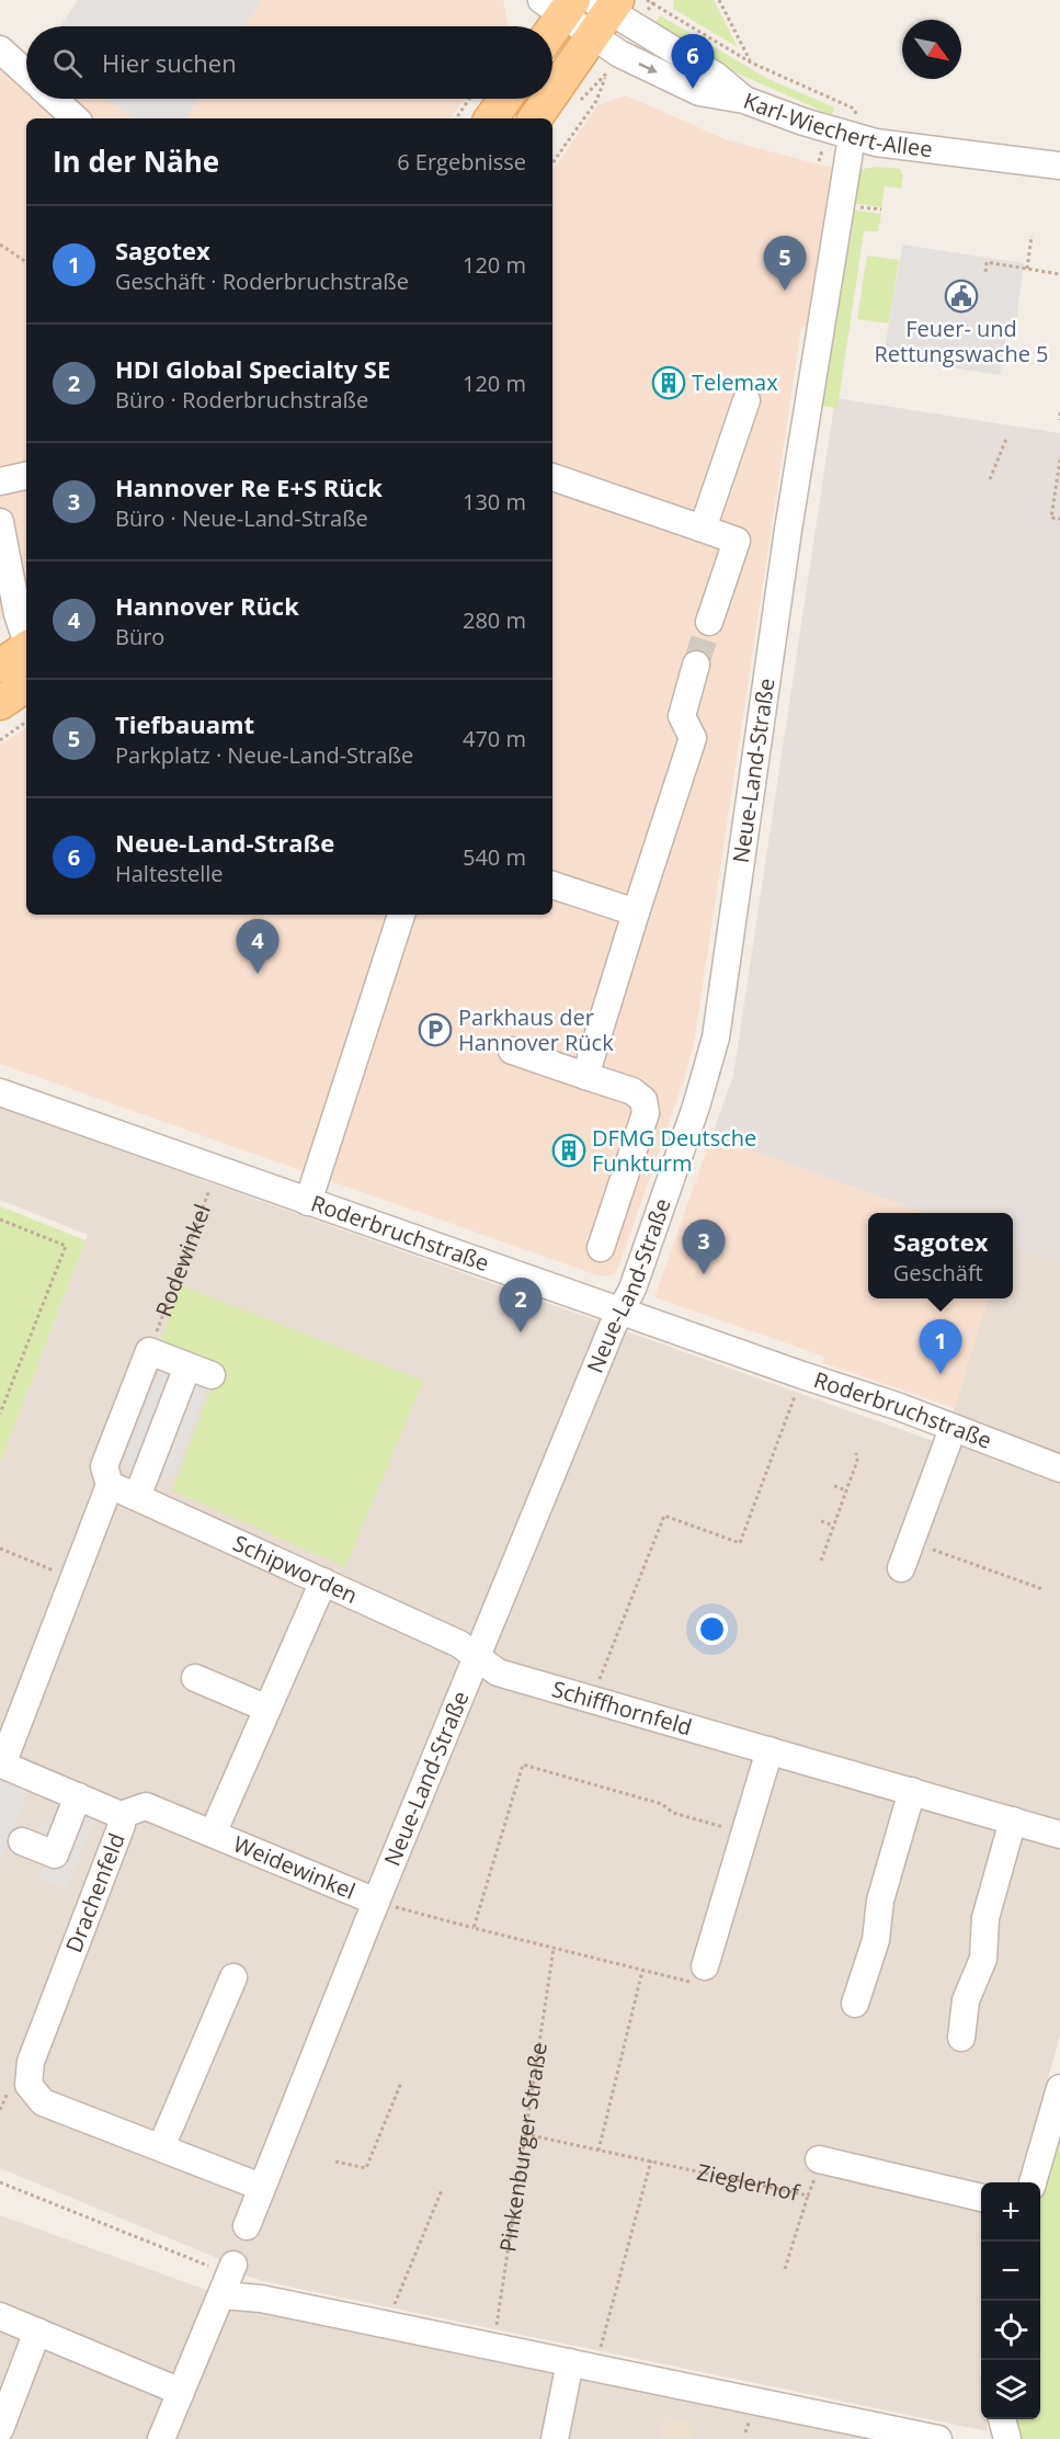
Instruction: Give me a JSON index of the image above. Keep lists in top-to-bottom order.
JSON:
{
  "streets": {
    "street": [
      "Karl-Wiechert-Allee",
      "Neue-Land-Straße",
      "Roderbruchstraße",
      "Schipworden",
      "Schiffhornfeld",
      "Weidewinkel",
      "Drachenfeld",
      "Zieglerhof"
    ],
    "path": ["Rodewinkel", "Pinkenburger Straße"]
  },
  "crossings": [
    ["Karl-Wiechert-Allee", "Neue-Land-Straße"],
    ["Neue-Land-Straße", "Roderbruchstraße"],
    ["Neue-Land-Straße", "Schipworden"],
    ["Neue-Land-Straße", "Schiffhornfeld"],
    ["Neue-Land-Straße", "Weidewinkel"],
    ["Neue-Land-Straße", "Drachenfeld"],
    ["Roderbruchstraße", "Rodewinkel"],
    ["Schipworden", "Schiffhornfeld"],
    ["Schipworden", "Weidewinkel"],
    ["Schipworden", "Drachenfeld"],
    ["Weidewinkel", "Drachenfeld"],
    ["Pinkenburger Straße", "Zieglerhof"]
  ],
  "places": {
    "public building": ["Feuer- und Rettungswache 5"],
    "building": ["Telemax", "DFMG Deutsche Funkturm"],
    "parking": ["Parkhaus der Hannover Rück"]
  },
  "north": "bottom right",
  "page": {
    "search": "Hier suchen",
    "pins": [
      "6",
      "5",
      "4",
      "3",
      "2",
      "1"
    ],
    "heading": ["In der Nähe", "6 Ergebnisse"],
    "list": [
      {
        "mark": "1",
        "name": "Sagotex",
        "note": "Geschäft · Roderbruchstraße",
        "value": "120 m"
      },
      {
        "mark": "2",
        "name": "HDI Global Specialty SE",
        "note": "Büro · Roderbruchstraße",
        "value": "120 m"
      },
      {
        "mark": "3",
        "name": "Hannover Re E+S Rück",
        "note": "Büro · Neue-Land-Straße",
        "value": "130 m"
      },
      {
        "mark": "4",
        "name": "Hannover Rück",
        "note": "Büro",
        "value": "280 m"
      },
      {
        "mark": "5",
        "name": "Tiefbauamt",
        "note": "Parkplatz · Neue-Land-Straße",
        "value": "470 m"
      },
      {
        "mark": "6",
        "name": "Neue-Land-Straße",
        "note": "Haltestelle",
        "value": "540 m"
      }
    ],
    "popup": ["Sagotex", "Geschäft"],
    "map_buttons": ["+", "−"]
  }
}
